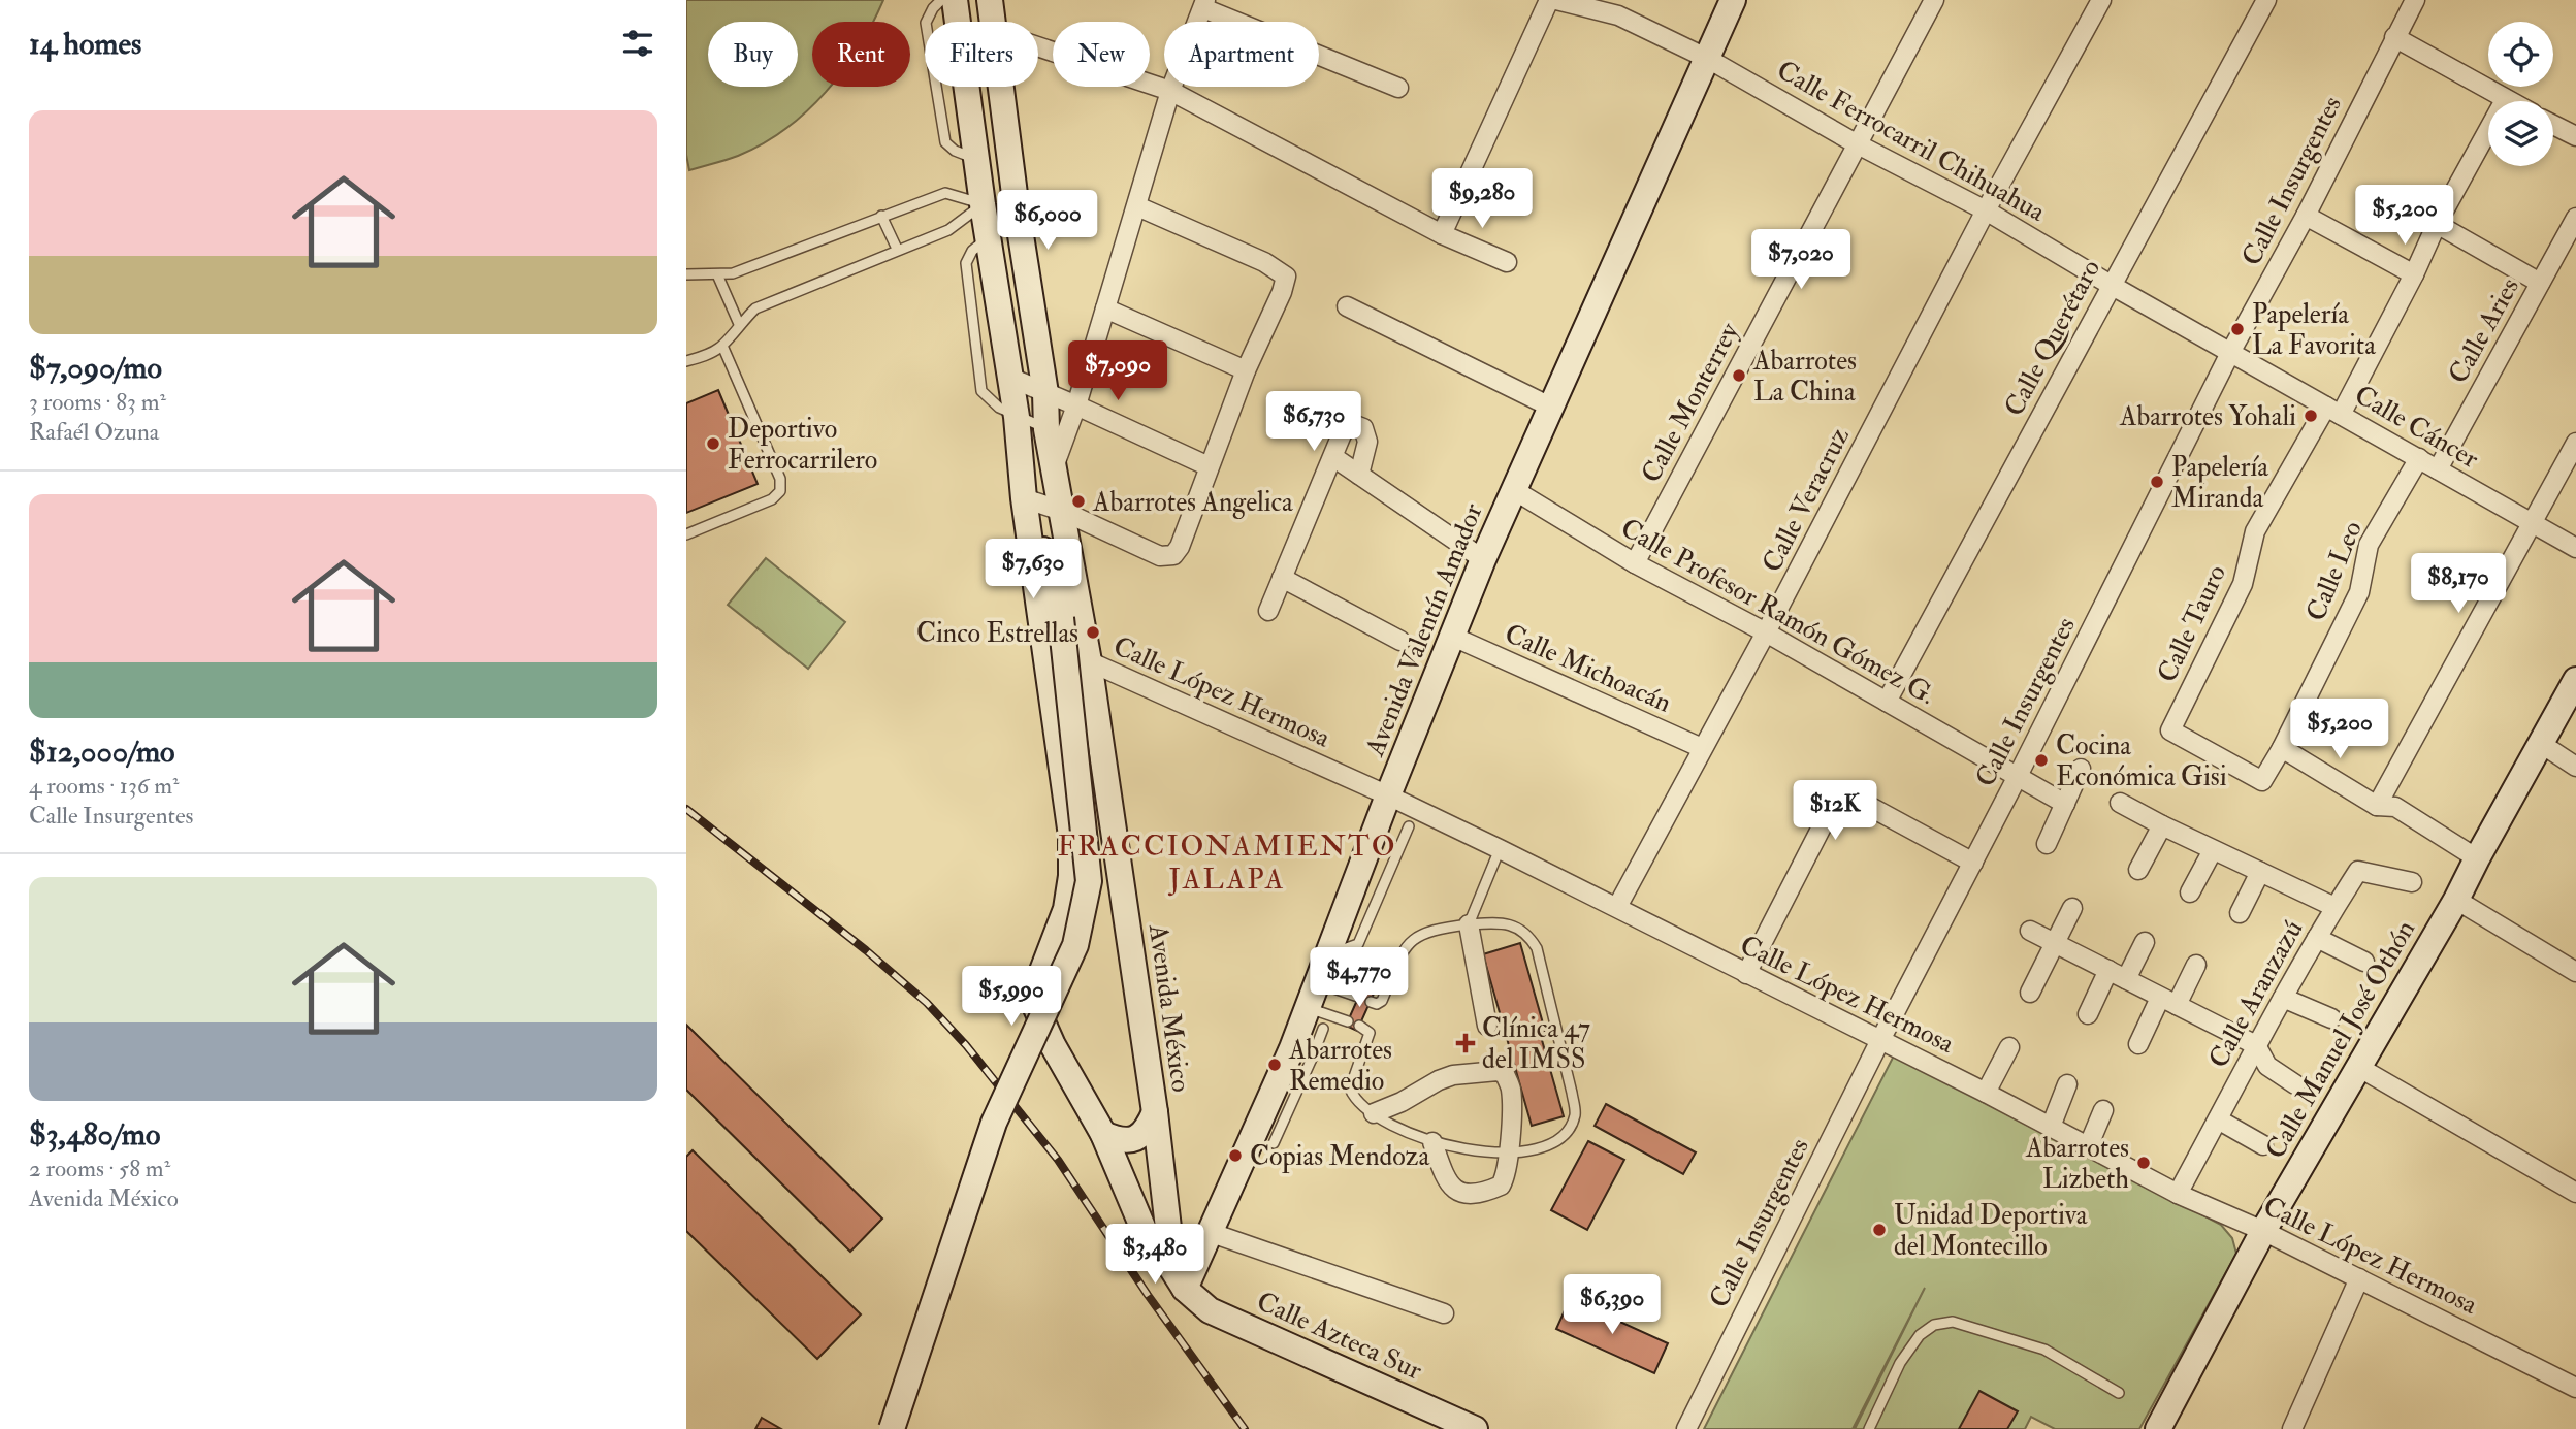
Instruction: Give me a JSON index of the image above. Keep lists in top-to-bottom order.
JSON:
{
  "streets": {
    "street": [
      "Calle Ferrocarril Chihuahua",
      "Calle Insurgentes",
      "Calle Aries",
      "Calle Querétaro",
      "Calle Monterrey",
      "Calle Cáncer",
      "Calle Veracruz",
      "Calle Leo",
      "Calle Profesor Ramón Gómez G.",
      "Calle Tauro",
      "Avenida Valentín Amador",
      "Calle Michoacán",
      "Calle López Hermosa",
      "Calle Aranzazú",
      "Avenida México",
      "Calle Manuel José Othón",
      "Calle Azteca Sur"
    ]
  },
  "crossings": [
    ["Calle Ferrocarril Chihuahua", "Calle Insurgentes"],
    ["Calle Ferrocarril Chihuahua", "Calle Querétaro"],
    ["Calle Ferrocarril Chihuahua", "Calle Monterrey"],
    ["Calle Ferrocarril Chihuahua", "Calle Cáncer"],
    ["Calle Ferrocarril Chihuahua", "Calle Veracruz"],
    ["Calle Ferrocarril Chihuahua", "Avenida Valentín Amador"],
    ["Calle Insurgentes", "Calle Cáncer"],
    ["Calle Insurgentes", "Calle Profesor Ramón Gómez G."],
    ["Calle Insurgentes", "Calle López Hermosa"],
    ["Calle Aries", "Calle Cáncer"],
    ["Calle Querétaro", "Calle Profesor Ramón Gómez G."],
    ["Calle Monterrey", "Calle Profesor Ramón Gómez G."],
    ["Calle Cáncer", "Calle Leo"],
    ["Calle Cáncer", "Calle Tauro"],
    ["Calle Veracruz", "Calle Profesor Ramón Gómez G."],
    ["Calle Veracruz", "Calle Michoacán"],
    ["Calle Veracruz", "Calle López Hermosa"],
    ["Calle Leo", "Calle Tauro"],
    ["Calle Profesor Ramón Gómez G.", "Avenida Valentín Amador"],
    ["Avenida Valentín Amador", "Calle Michoacán"],
    ["Avenida Valentín Amador", "Calle López Hermosa"],
    ["Avenida Valentín Amador", "Avenida México"],
    ["Avenida Valentín Amador", "Calle Azteca Sur"],
    ["Calle López Hermosa", "Calle Aranzazú"],
    ["Calle López Hermosa", "Avenida México"],
    ["Calle López Hermosa", "Calle Manuel José Othón"],
    ["Avenida México", "Calle Azteca Sur"]
  ],
  "districts": ["FRACCIONAMIENTO JALAPA"],
  "places": {
    "other": [
      "Papelería La Favorita",
      "Abarrotes La China",
      "Abarrotes Yohali",
      "Deportivo Ferrocarrilero",
      "Papelería Miranda",
      "Abarrotes Angelica",
      "Cinco Estrellas",
      "Cocina Económica Gisi",
      "Abarrotes Remedio",
      "Copias Mendoza",
      "Abarrotes Lizbeth",
      "Unidad Deportiva del Montecillo"
    ],
    "health": ["Clínica 47 del IMSS"]
  },
  "page": {
    "heading": "14 homes",
    "chip": [
      "Buy",
      "Rent",
      "Filters",
      "New",
      "Apartment"
    ],
    "list": [
      {
        "name": "$7,090/mo",
        "note": "3 rooms · 83 m² · Rafaél Ozuna"
      },
      {
        "name": "$12,000/mo",
        "note": "4 rooms · 136 m² · Calle Insurgentes"
      },
      {
        "name": "$3,480/mo",
        "note": "2 rooms · 58 m² · Avenida México"
      }
    ],
    "price": [
      "$9,280",
      "$5,200",
      "$6,000",
      "$7,020",
      "$7,090",
      "$6,730",
      "$7,630",
      "$8,170",
      "$5,200",
      "$12K",
      "$4,770",
      "$5,990",
      "$3,480",
      "$6,390"
    ]
  }
}
